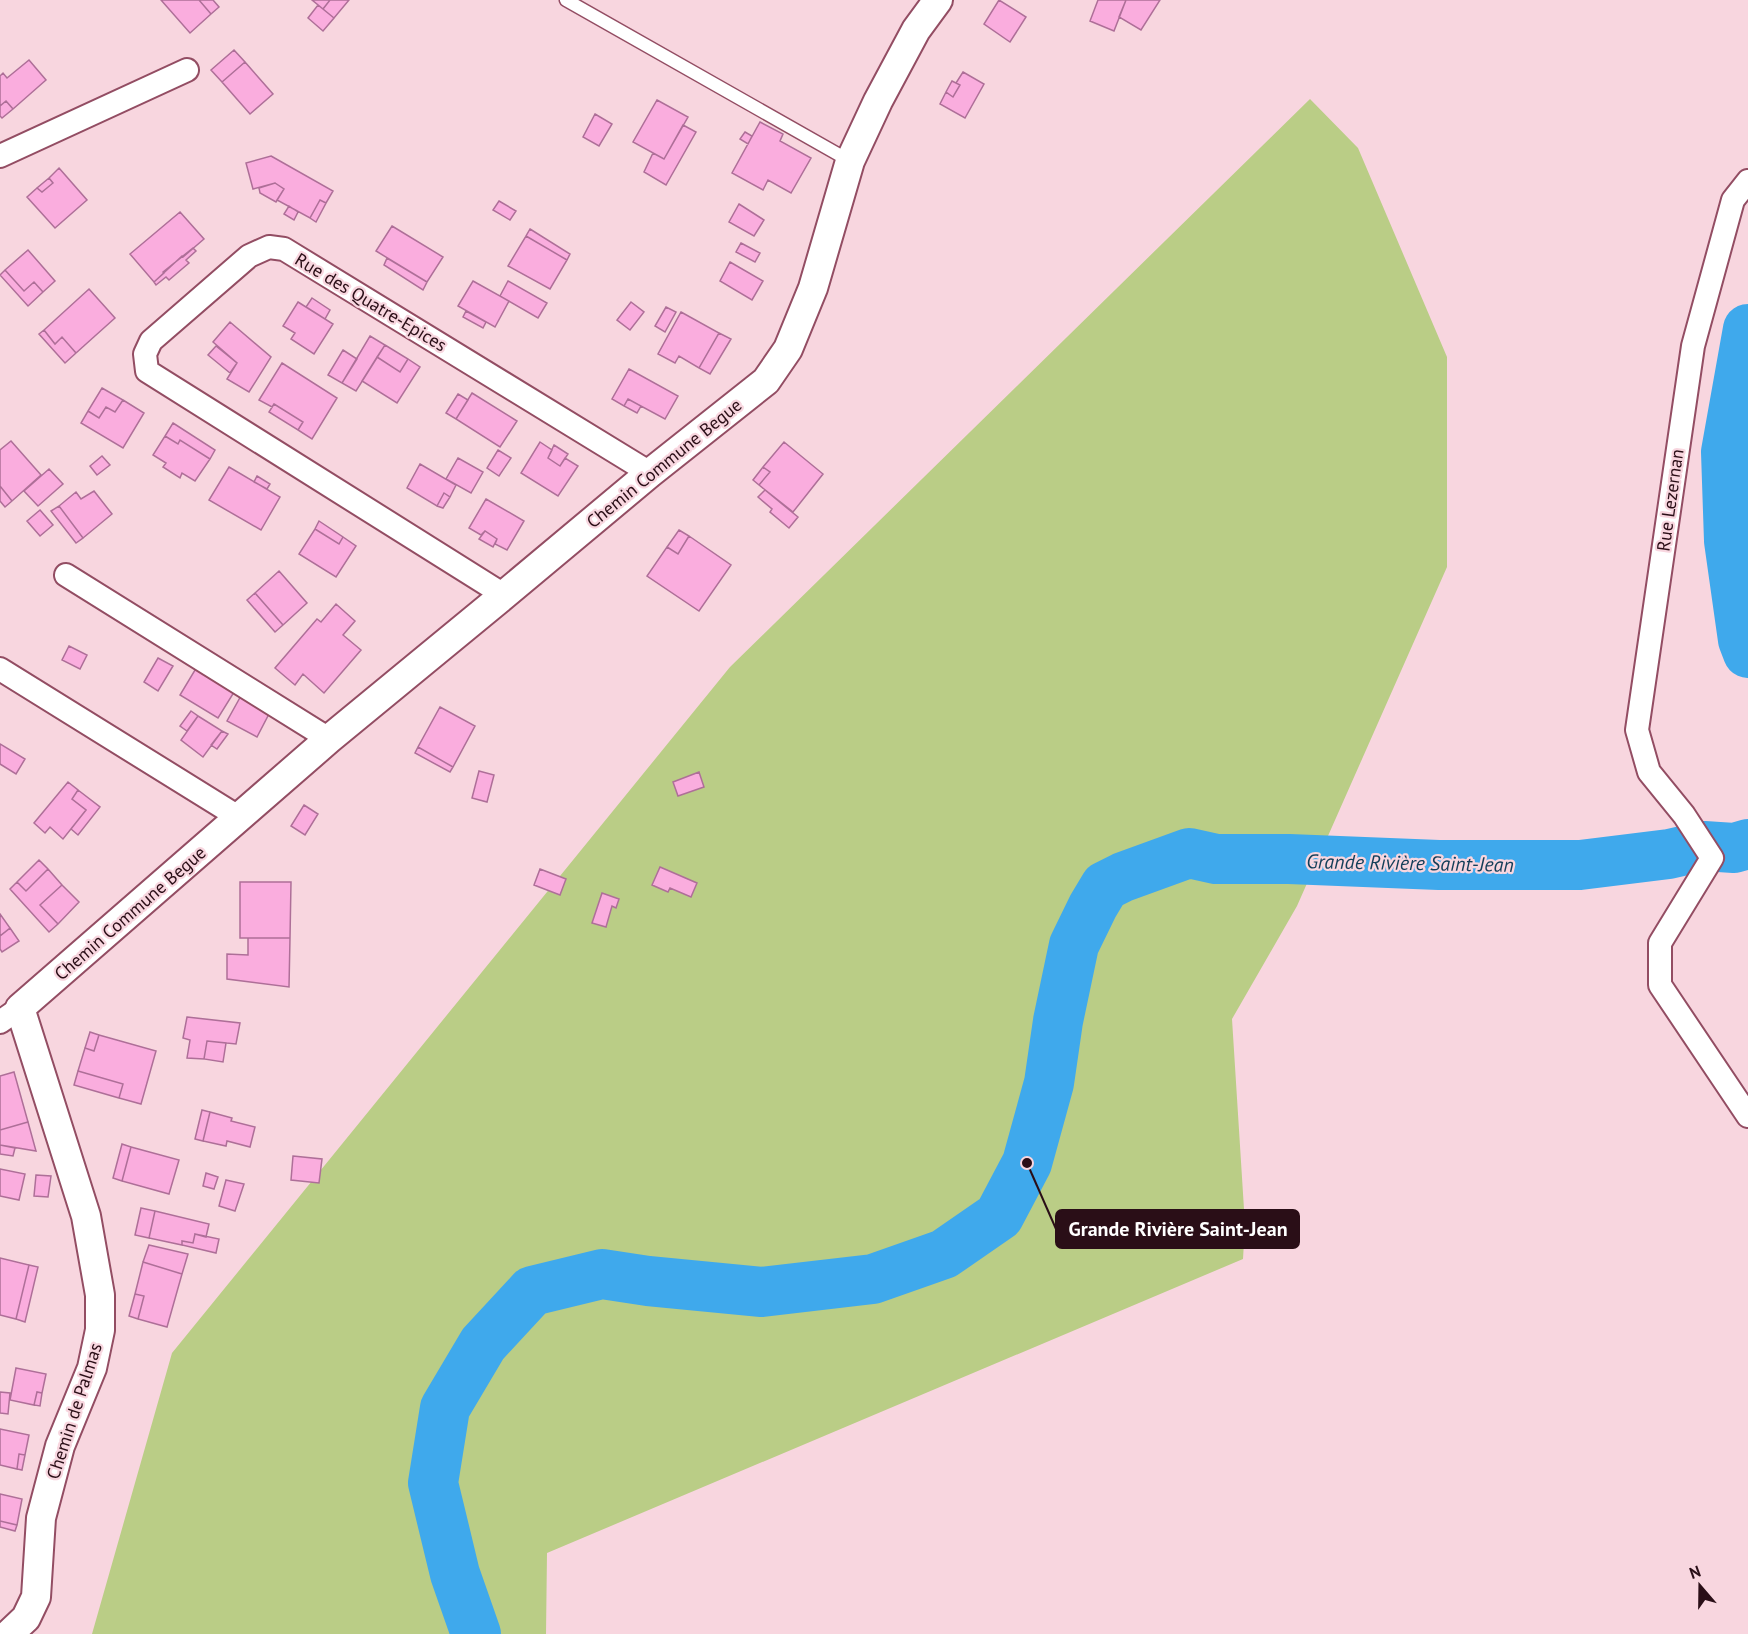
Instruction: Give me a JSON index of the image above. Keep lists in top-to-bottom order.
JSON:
{
  "streets": {
    "street": [
      "Rue des Quatre-Epices",
      "Chemin Commune Begue",
      "Rue Lezernan",
      "Chemin de Palmas"
    ]
  },
  "crossings": [
    ["Rue des Quatre-Epices", "Chemin Commune Begue"],
    ["Chemin Commune Begue", "Chemin de Palmas"]
  ],
  "water": ["Grande Rivière Saint-Jean"],
  "places": ["Grande Rivière Saint-Jean"],
  "north": "top"
}
